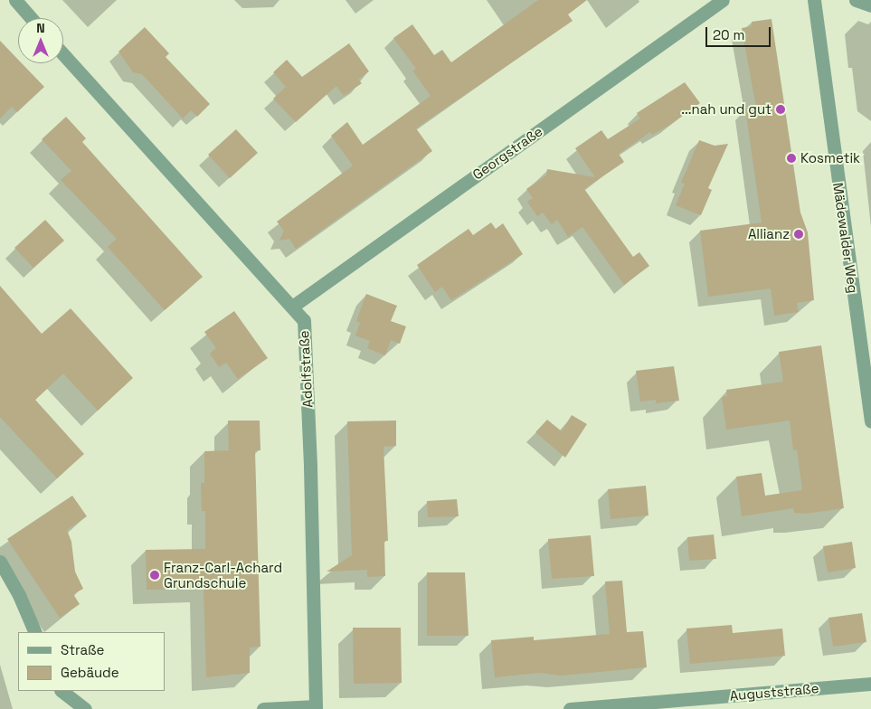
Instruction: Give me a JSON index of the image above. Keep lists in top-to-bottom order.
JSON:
{
  "streets": {
    "street": [
      "Georgstraße",
      "Mädewalder Weg",
      "Adolfstraße",
      "Auguststraße"
    ]
  },
  "crossings": [
    ["Georgstraße", "Adolfstraße"]
  ],
  "places": [
    "...nah und gut",
    "Kosmetik",
    "Allianz",
    "Franz-Carl-Achard Grundschule"
  ],
  "legend": ["Straße", "Gebäude"],
  "scale_bar": "20 m",
  "north": "top"
}
